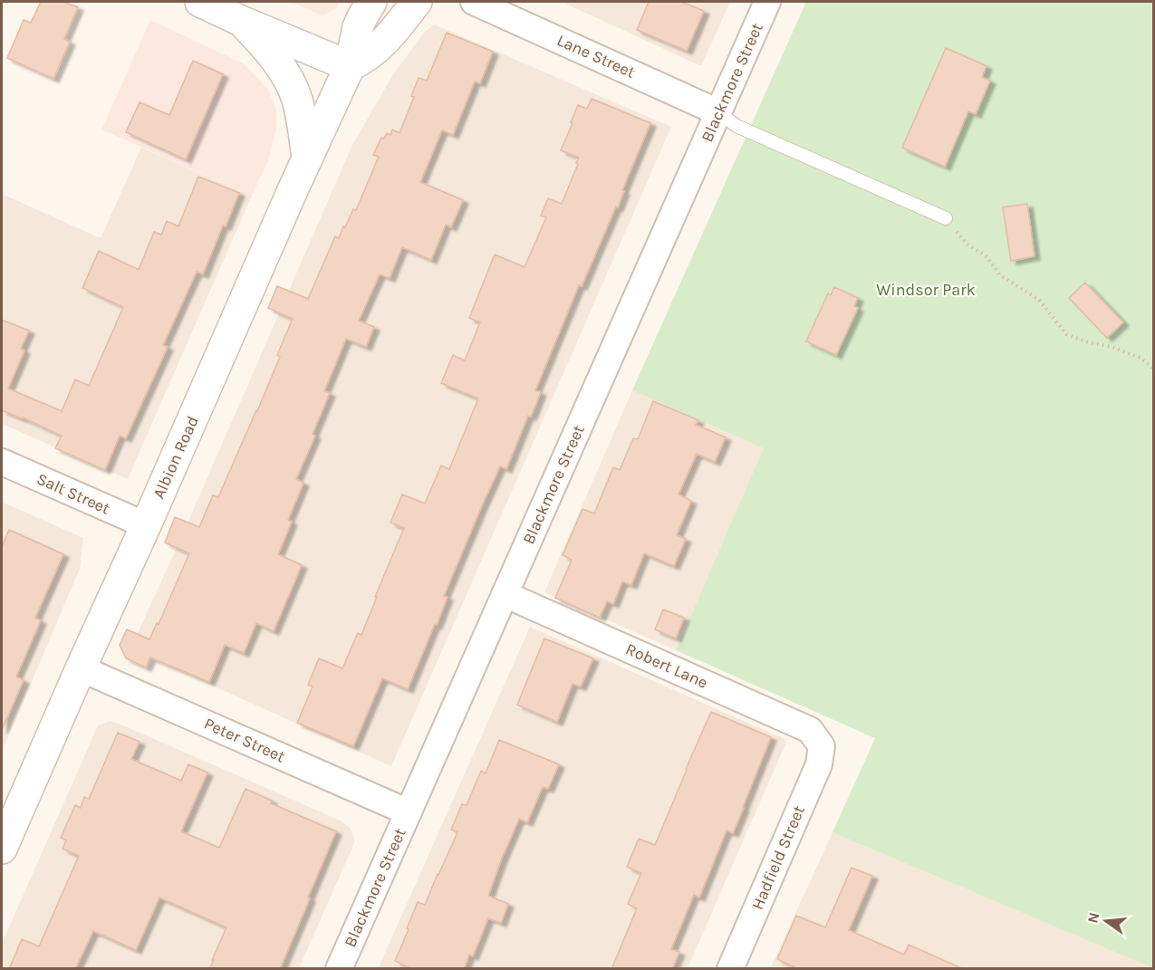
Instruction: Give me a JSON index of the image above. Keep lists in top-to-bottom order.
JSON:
{
  "streets": {
    "main road": ["Albion Road"],
    "street": [
      "Lane Street",
      "Blackmore Street",
      "Salt Street",
      "Robert Lane",
      "Peter Street",
      "Hadfield Street"
    ]
  },
  "crossings": [
    ["Lane Street", "Blackmore Street"],
    ["Blackmore Street", "Robert Lane"],
    ["Blackmore Street", "Peter Street"],
    ["Albion Road", "Salt Street"],
    ["Albion Road", "Peter Street"],
    ["Robert Lane", "Hadfield Street"]
  ],
  "parks": ["Windsor Park"],
  "north": "left"
}
